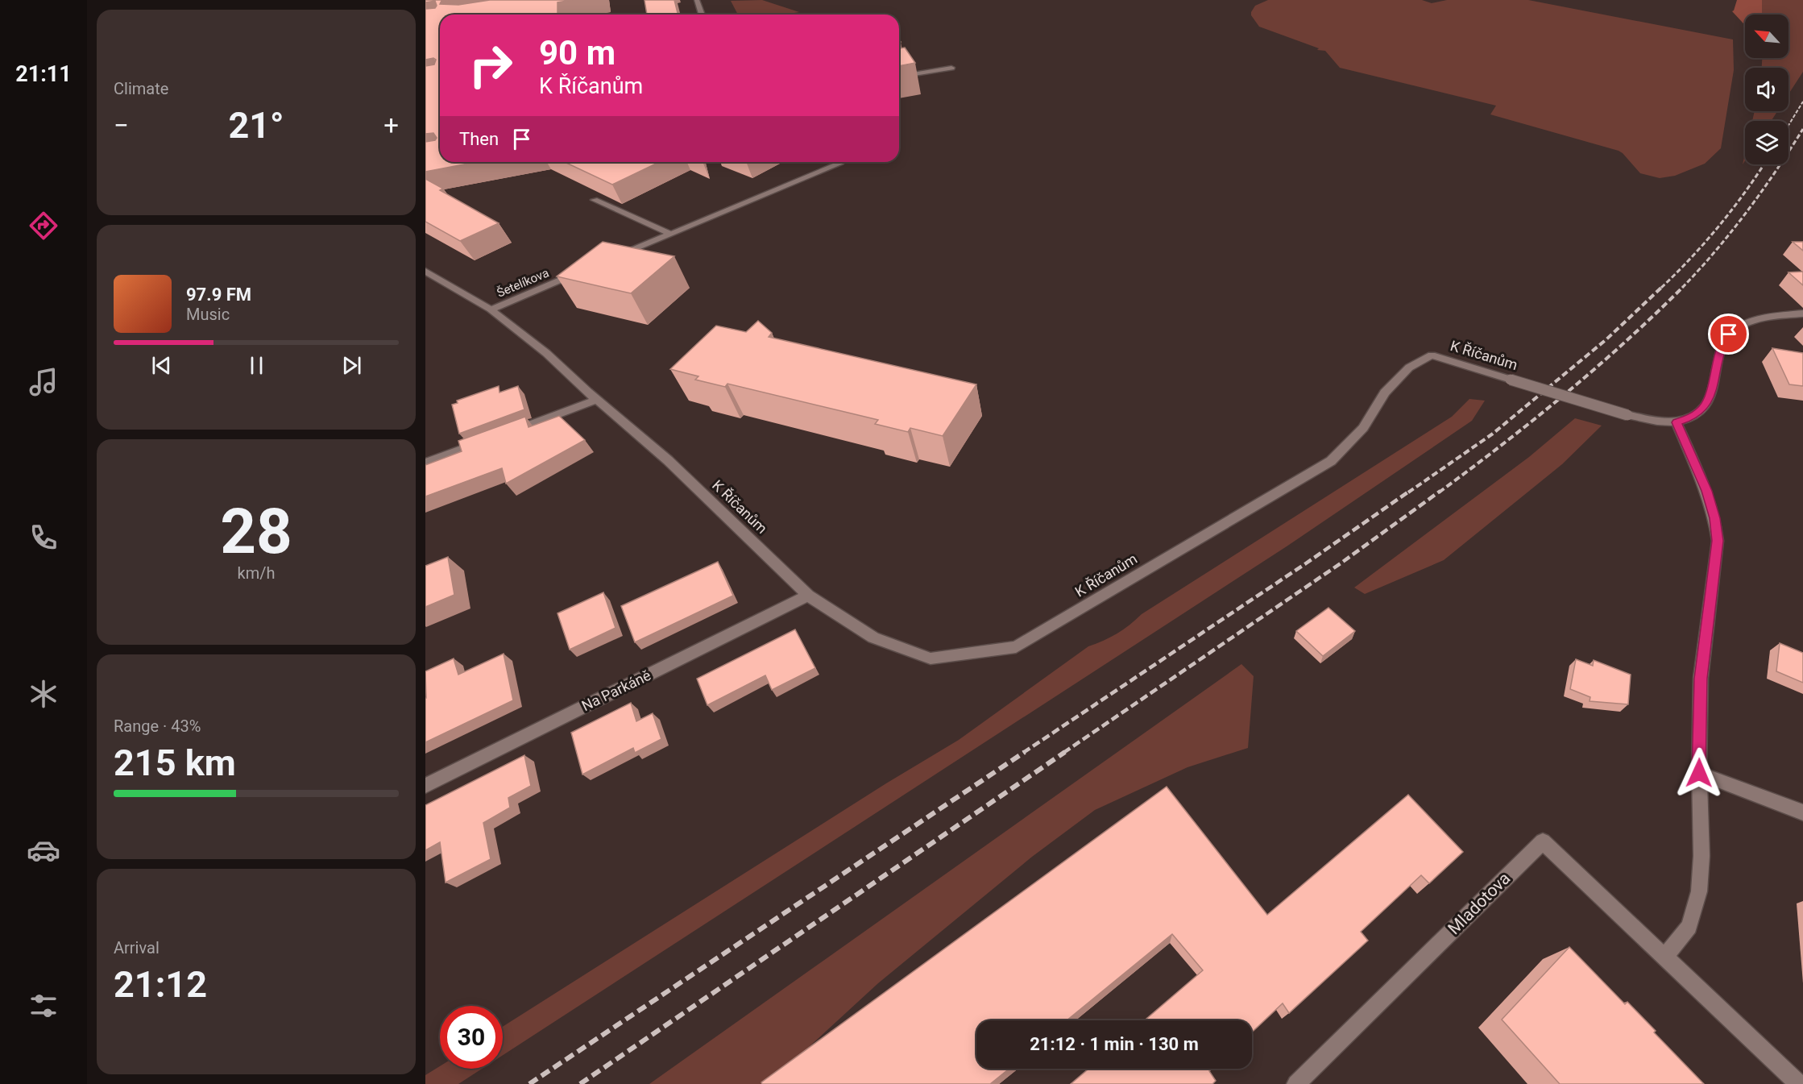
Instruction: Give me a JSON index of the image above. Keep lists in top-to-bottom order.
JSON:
{
  "streets": {
    "street": [
      "Šetelíkova",
      "K Říčanům",
      "Na Parkáně",
      "Mladotova"
    ]
  },
  "crossings": [
    ["Šetelíkova", "K Říčanům"],
    ["K Říčanům", "Na Parkáně"]
  ],
  "north": "top left",
  "page": {
    "tabs": "21:11",
    "tile": [
      "Climate",
      ["28", "km/h"],
      ["Range · 43%", "215 km"],
      ["Arrival", "21:12"]
    ],
    "turn": ["90 m", "K Říčanům"],
    "heat": ["−", "21°", "+"],
    "then": "Then",
    "song": ["97.9 FM", "Music"],
    "limit": "30",
    "trip": "21:12 · 1 min · 130 m"
  }
}
